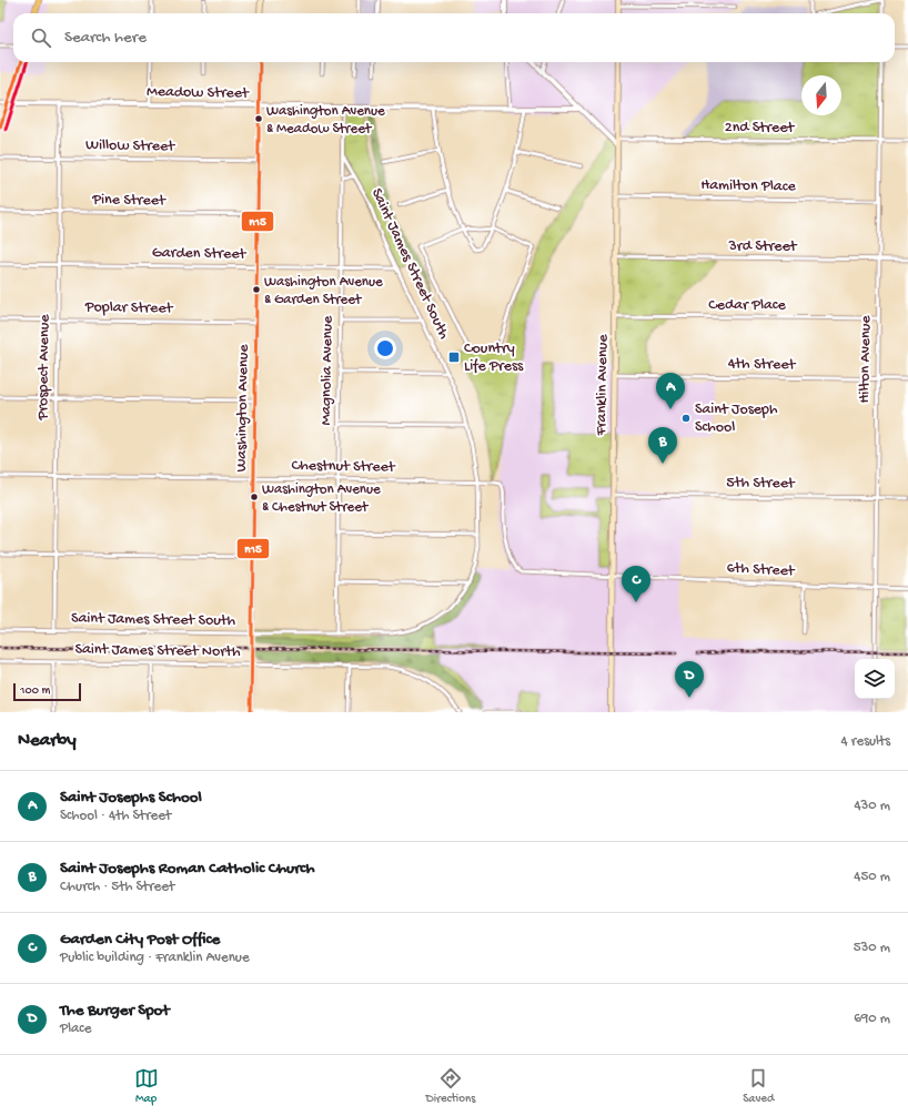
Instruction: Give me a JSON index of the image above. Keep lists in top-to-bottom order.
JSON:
{
  "streets": {
    "main road": ["Franklin Avenue", "Washington Avenue"],
    "street": [
      "Meadow Street",
      "2nd Street",
      "Willow Street",
      "Hamilton Place",
      "Pine Street",
      "3rd Street",
      "Garden Street",
      "Saint James Street South",
      "Cedar Place",
      "Poplar Street",
      "Hilton Avenue",
      "4th Street",
      "Prospect Avenue",
      "Magnolia Avenue",
      "Chestnut Street",
      "5th Street",
      "6th Street",
      "Saint James Street North"
    ]
  },
  "crossings": [
    ["Meadow Street", "Prospect Avenue"],
    ["Meadow Street", "Magnolia Avenue"],
    ["Meadow Street", "Washington Avenue"],
    ["2nd Street", "Hilton Avenue"],
    ["2nd Street", "Franklin Avenue"],
    ["Willow Street", "Prospect Avenue"],
    ["Willow Street", "Washington Avenue"],
    ["Hamilton Place", "Hilton Avenue"],
    ["Hamilton Place", "Franklin Avenue"],
    ["Pine Street", "Prospect Avenue"],
    ["Pine Street", "Washington Avenue"],
    ["3rd Street", "Hilton Avenue"],
    ["3rd Street", "Franklin Avenue"],
    ["Garden Street", "Saint James Street South"],
    ["Garden Street", "Prospect Avenue"],
    ["Garden Street", "Magnolia Avenue"],
    ["Garden Street", "Washington Avenue"],
    ["Saint James Street South", "Prospect Avenue"],
    ["Saint James Street South", "Magnolia Avenue"],
    ["Saint James Street South", "Washington Avenue"],
    ["Saint James Street South", "Chestnut Street"],
    ["Cedar Place", "Hilton Avenue"],
    ["Cedar Place", "Franklin Avenue"],
    ["Poplar Street", "Prospect Avenue"],
    ["Poplar Street", "Washington Avenue"],
    ["Hilton Avenue", "4th Street"],
    ["Hilton Avenue", "5th Street"],
    ["Hilton Avenue", "6th Street"],
    ["4th Street", "Franklin Avenue"],
    ["Prospect Avenue", "Chestnut Street"],
    ["Magnolia Avenue", "Chestnut Street"],
    ["Franklin Avenue", "Chestnut Street"],
    ["Franklin Avenue", "5th Street"],
    ["Franklin Avenue", "6th Street"],
    ["Washington Avenue", "Chestnut Street"],
    ["Washington Avenue", "Saint James Street North"],
    ["Chestnut Street", "6th Street"]
  ],
  "places": {
    "other": [
      "Washington Avenue & Meadow Street",
      "Washington Avenue & Garden Street",
      "Saint Joseph School",
      "Washington Avenue & Chestnut Street"
    ],
    "transit": ["Country Life Press"]
  },
  "lines": ["transit line n15"],
  "scale_bar": "100 m",
  "north": "bottom",
  "page": {
    "search": "Search here",
    "pins": [
      "A",
      "B",
      "C",
      "D"
    ],
    "scale": "100 m",
    "heading": ["Nearby", "4 results"],
    "list": [
      {
        "mark": "A",
        "name": "Saint Josephs School",
        "note": "School · 4th Street",
        "value": "430 m"
      },
      {
        "mark": "B",
        "name": "Saint Josephs Roman Catholic Church",
        "note": "Church · 5th Street",
        "value": "450 m"
      },
      {
        "mark": "C",
        "name": "Garden City Post Office",
        "note": "Public building · Franklin Avenue",
        "value": "530 m"
      },
      {
        "mark": "D",
        "name": "The Burger Spot",
        "note": "Place",
        "value": "690 m"
      }
    ],
    "nav": ["Map", "Directions", "Saved"]
  }
}
